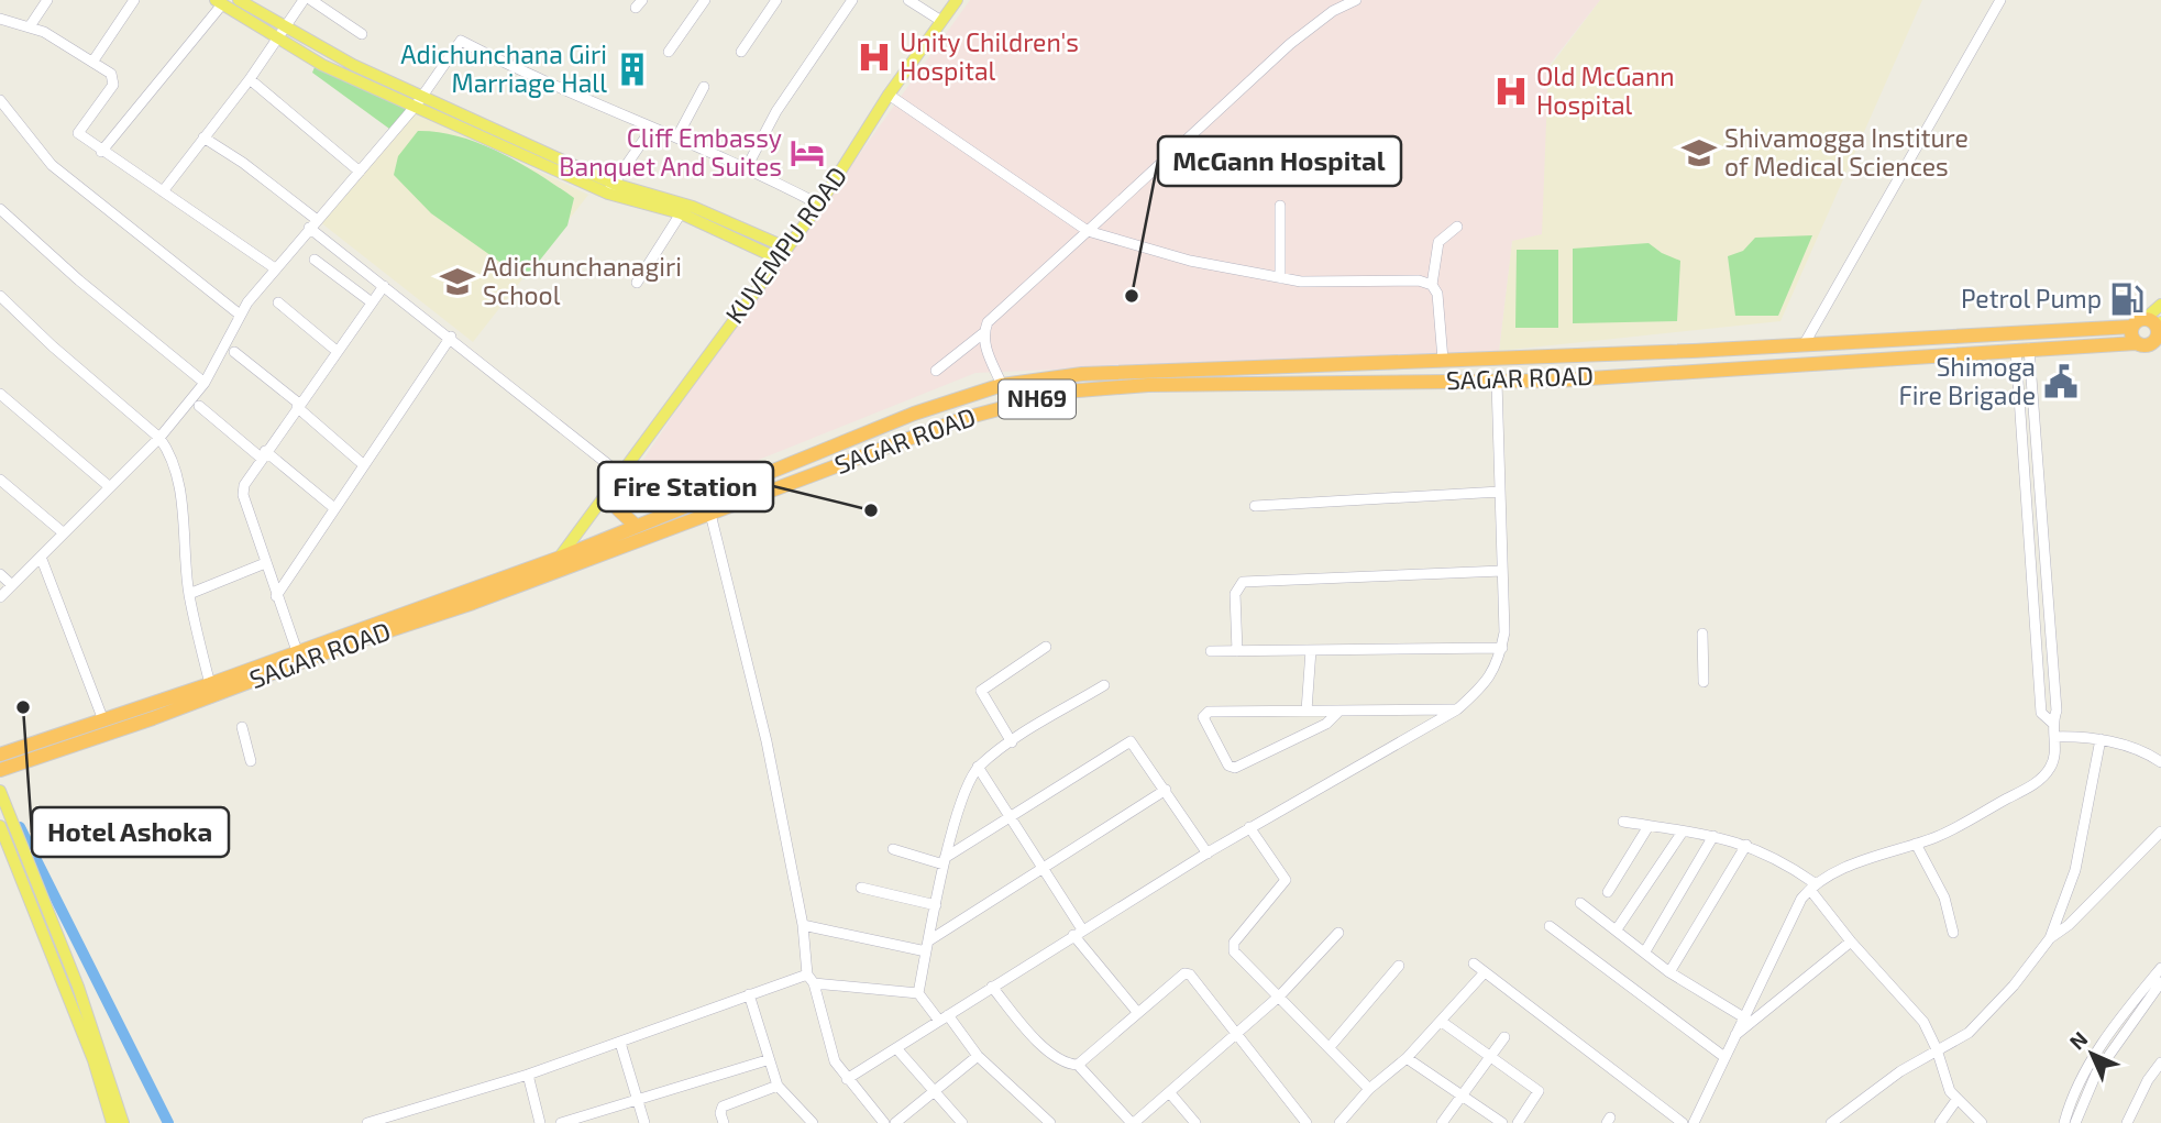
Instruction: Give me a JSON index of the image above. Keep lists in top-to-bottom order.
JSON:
{
  "streets": {
    "highway": ["SAGAR ROAD", "NH69"],
    "main road": ["KUVEMPU ROAD"]
  },
  "crossings": [
    ["KUVEMPU ROAD", "SAGAR ROAD"],
    ["SAGAR ROAD", "NH69"]
  ],
  "places": {
    "hospital": ["Unity Children's Hospital", "Old McGann Hospital"],
    "building": ["Adichunchana Giri Marriage Hall"],
    "hotel": ["Cliff Embassy Banquet And Suites"],
    "school or university": ["Shivamogga Institure of Medical Sciences", "Adichunchanagiri School"],
    "other": ["McGann Hospital", "Fire Station", "Hotel Ashoka"],
    "fuel station": ["Petrol Pump"],
    "public building": ["Shimoga Fire Brigade"]
  },
  "north": "top left"
}
